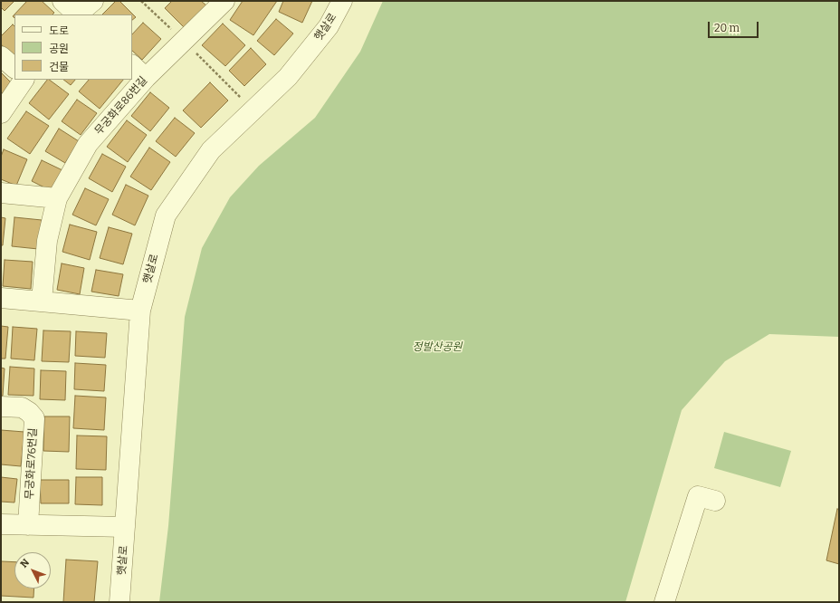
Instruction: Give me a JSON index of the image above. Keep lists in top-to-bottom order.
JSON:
{
  "streets": {
    "street": ["햇살로", "무궁화로86번길", "무궁화로76번길"]
  },
  "parks": ["정발산공원"],
  "legend": ["도로", "공원", "건물"],
  "scale_bar": "20 m",
  "north": "top left"
}
